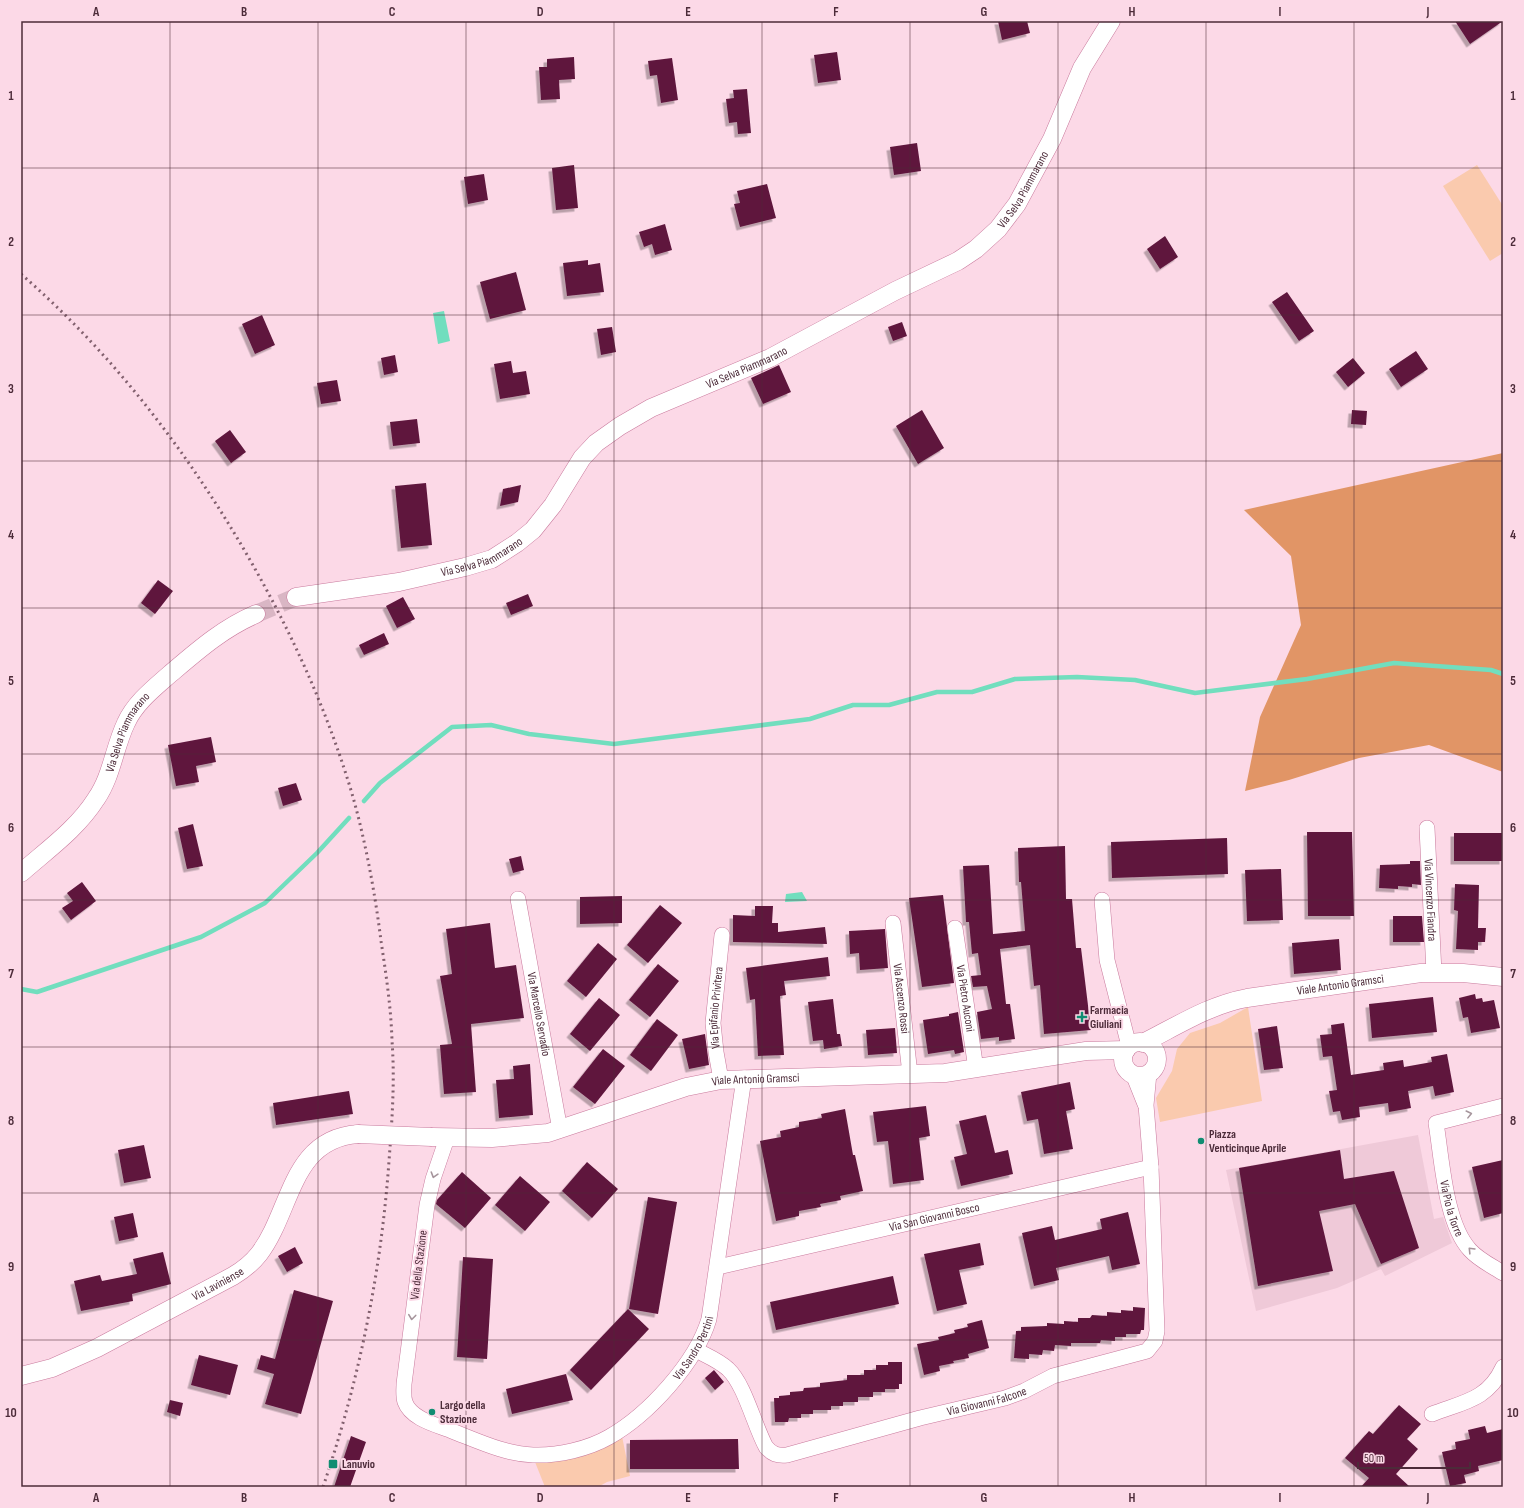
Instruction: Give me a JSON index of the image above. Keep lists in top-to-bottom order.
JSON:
{
  "streets": {
    "street": [
      "Via Selva Piammarano",
      "Via Vincenzo Fiandra",
      "Viale Antonio Gramsci",
      "Via Pietro Auconi",
      "Via Ascenzo Rossi",
      "Via Epifanio Privitera",
      "Via Marcello Servadio",
      "Via Pio la Torre",
      "Via San Giovanni Bosco",
      "Via della Stazione",
      "Via Laviniense",
      "Via Sandro Pertini",
      "Via Giovanni Falcone"
    ]
  },
  "crossings": [
    ["Via Vincenzo Fiandra", "Viale Antonio Gramsci"],
    ["Viale Antonio Gramsci", "Via Pietro Auconi"],
    ["Viale Antonio Gramsci", "Via Ascenzo Rossi"],
    ["Viale Antonio Gramsci", "Via Epifanio Privitera"],
    ["Viale Antonio Gramsci", "Via Marcello Servadio"],
    ["Viale Antonio Gramsci", "Via della Stazione"],
    ["Viale Antonio Gramsci", "Via Laviniense"],
    ["Viale Antonio Gramsci", "Via Sandro Pertini"],
    ["Via San Giovanni Bosco", "Via Sandro Pertini"],
    ["Via San Giovanni Bosco", "Via Giovanni Falcone"],
    ["Via della Stazione", "Via Laviniense"],
    ["Via della Stazione", "Via Sandro Pertini"],
    ["Via Sandro Pertini", "Via Giovanni Falcone"]
  ],
  "one_way": ["Via della Stazione"],
  "places": {
    "health": ["Farmacia Giuliani"],
    "other": ["Piazza Venticinque Aprile", "Largo della Stazione"],
    "transit": ["Lanuvio"]
  },
  "scale_bar": "50 m",
  "grid": {
    "columns": [
      "A",
      "B",
      "C",
      "D",
      "E",
      "F",
      "G",
      "H",
      "I",
      "J"
    ],
    "rows": [
      "1",
      "2",
      "3",
      "4",
      "5",
      "6",
      "7",
      "8",
      "9",
      "10"
    ]
  }
}
